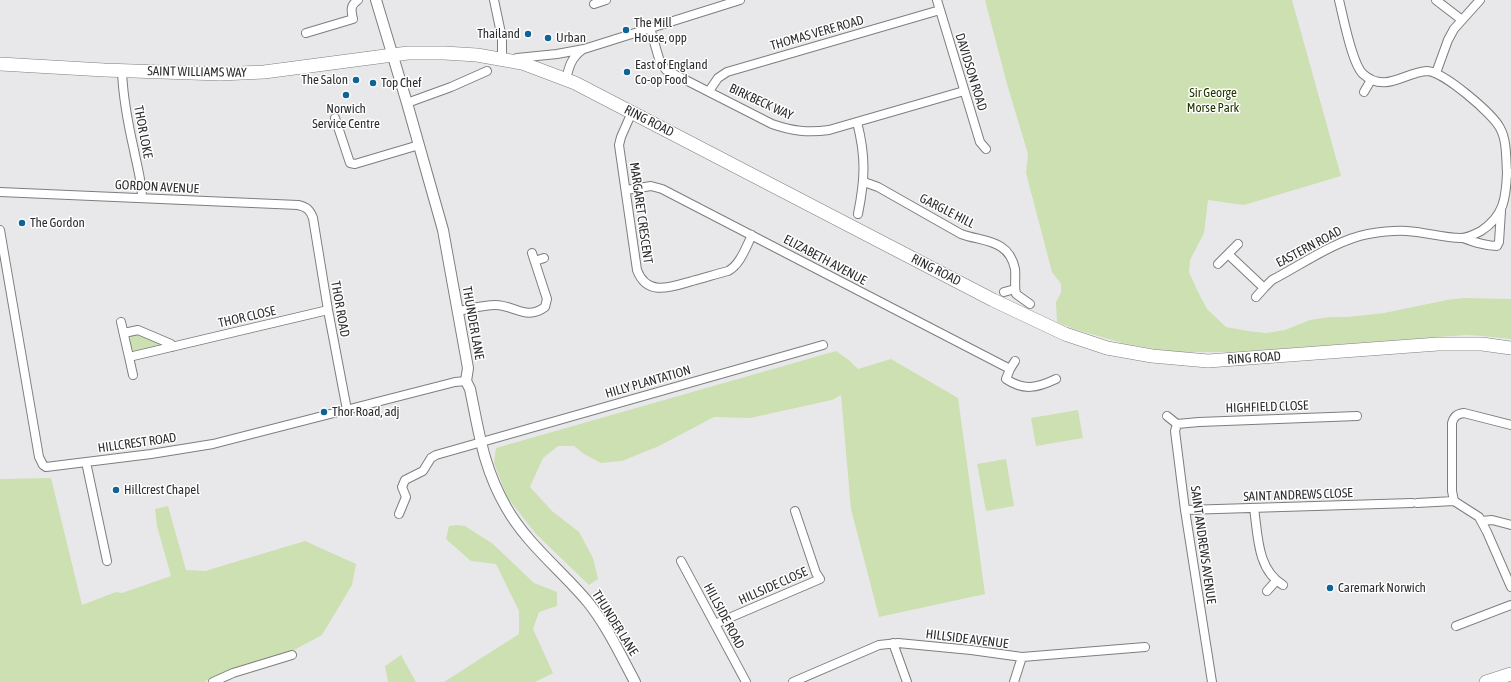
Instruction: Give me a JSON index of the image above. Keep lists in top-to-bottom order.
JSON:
{
  "streets": {
    "main road": ["SAINT WILLIAMS WAY", "RING ROAD"],
    "street": [
      "THOMAS VERE ROAD",
      "DAVIDSON ROAD",
      "BIRKBECK WAY",
      "THOR LOKE",
      "GORDON AVENUE",
      "GARGLE HILL",
      "MARGARET CRESCENT",
      "EASTERN ROAD",
      "ELIZABETH AVENUE",
      "THOR ROAD",
      "THOR CLOSE",
      "THUNDER LANE",
      "HILLY PLANTATION",
      "HIGHFIELD CLOSE",
      "HILLCREST ROAD",
      "SAINT ANDREWS CLOSE",
      "SAINT ANDREWS AVENUE",
      "HILLSIDE CLOSE",
      "HILLSIDE ROAD",
      "HILLSIDE AVENUE"
    ]
  },
  "crossings": [
    ["THOMAS VERE ROAD", "DAVIDSON ROAD"],
    ["THOMAS VERE ROAD", "BIRKBECK WAY"],
    ["SAINT WILLIAMS WAY", "RING ROAD"],
    ["SAINT WILLIAMS WAY", "THOR LOKE"],
    ["SAINT WILLIAMS WAY", "THUNDER LANE"],
    ["DAVIDSON ROAD", "BIRKBECK WAY"],
    ["RING ROAD", "MARGARET CRESCENT"],
    ["RING ROAD", "THUNDER LANE"],
    ["THOR LOKE", "GORDON AVENUE"],
    ["GORDON AVENUE", "THOR ROAD"],
    ["MARGARET CRESCENT", "ELIZABETH AVENUE"],
    ["THOR ROAD", "THOR CLOSE"],
    ["THOR ROAD", "HILLCREST ROAD"],
    ["THUNDER LANE", "HILLY PLANTATION"],
    ["THUNDER LANE", "HILLCREST ROAD"],
    ["HIGHFIELD CLOSE", "SAINT ANDREWS AVENUE"],
    ["SAINT ANDREWS CLOSE", "SAINT ANDREWS AVENUE"],
    ["HILLSIDE CLOSE", "HILLSIDE ROAD"]
  ],
  "parks": ["Sir George Morse Park"],
  "places": [
    "The Mill House, opp",
    "Thailand",
    "Urban",
    "East of England Co-op Food",
    "The Salon",
    "Top Chef",
    "Norwich Service Centre",
    "The Gordon",
    "Thor Road, adj",
    "Hillcrest Chapel",
    "Caremark Norwich"
  ]
}
